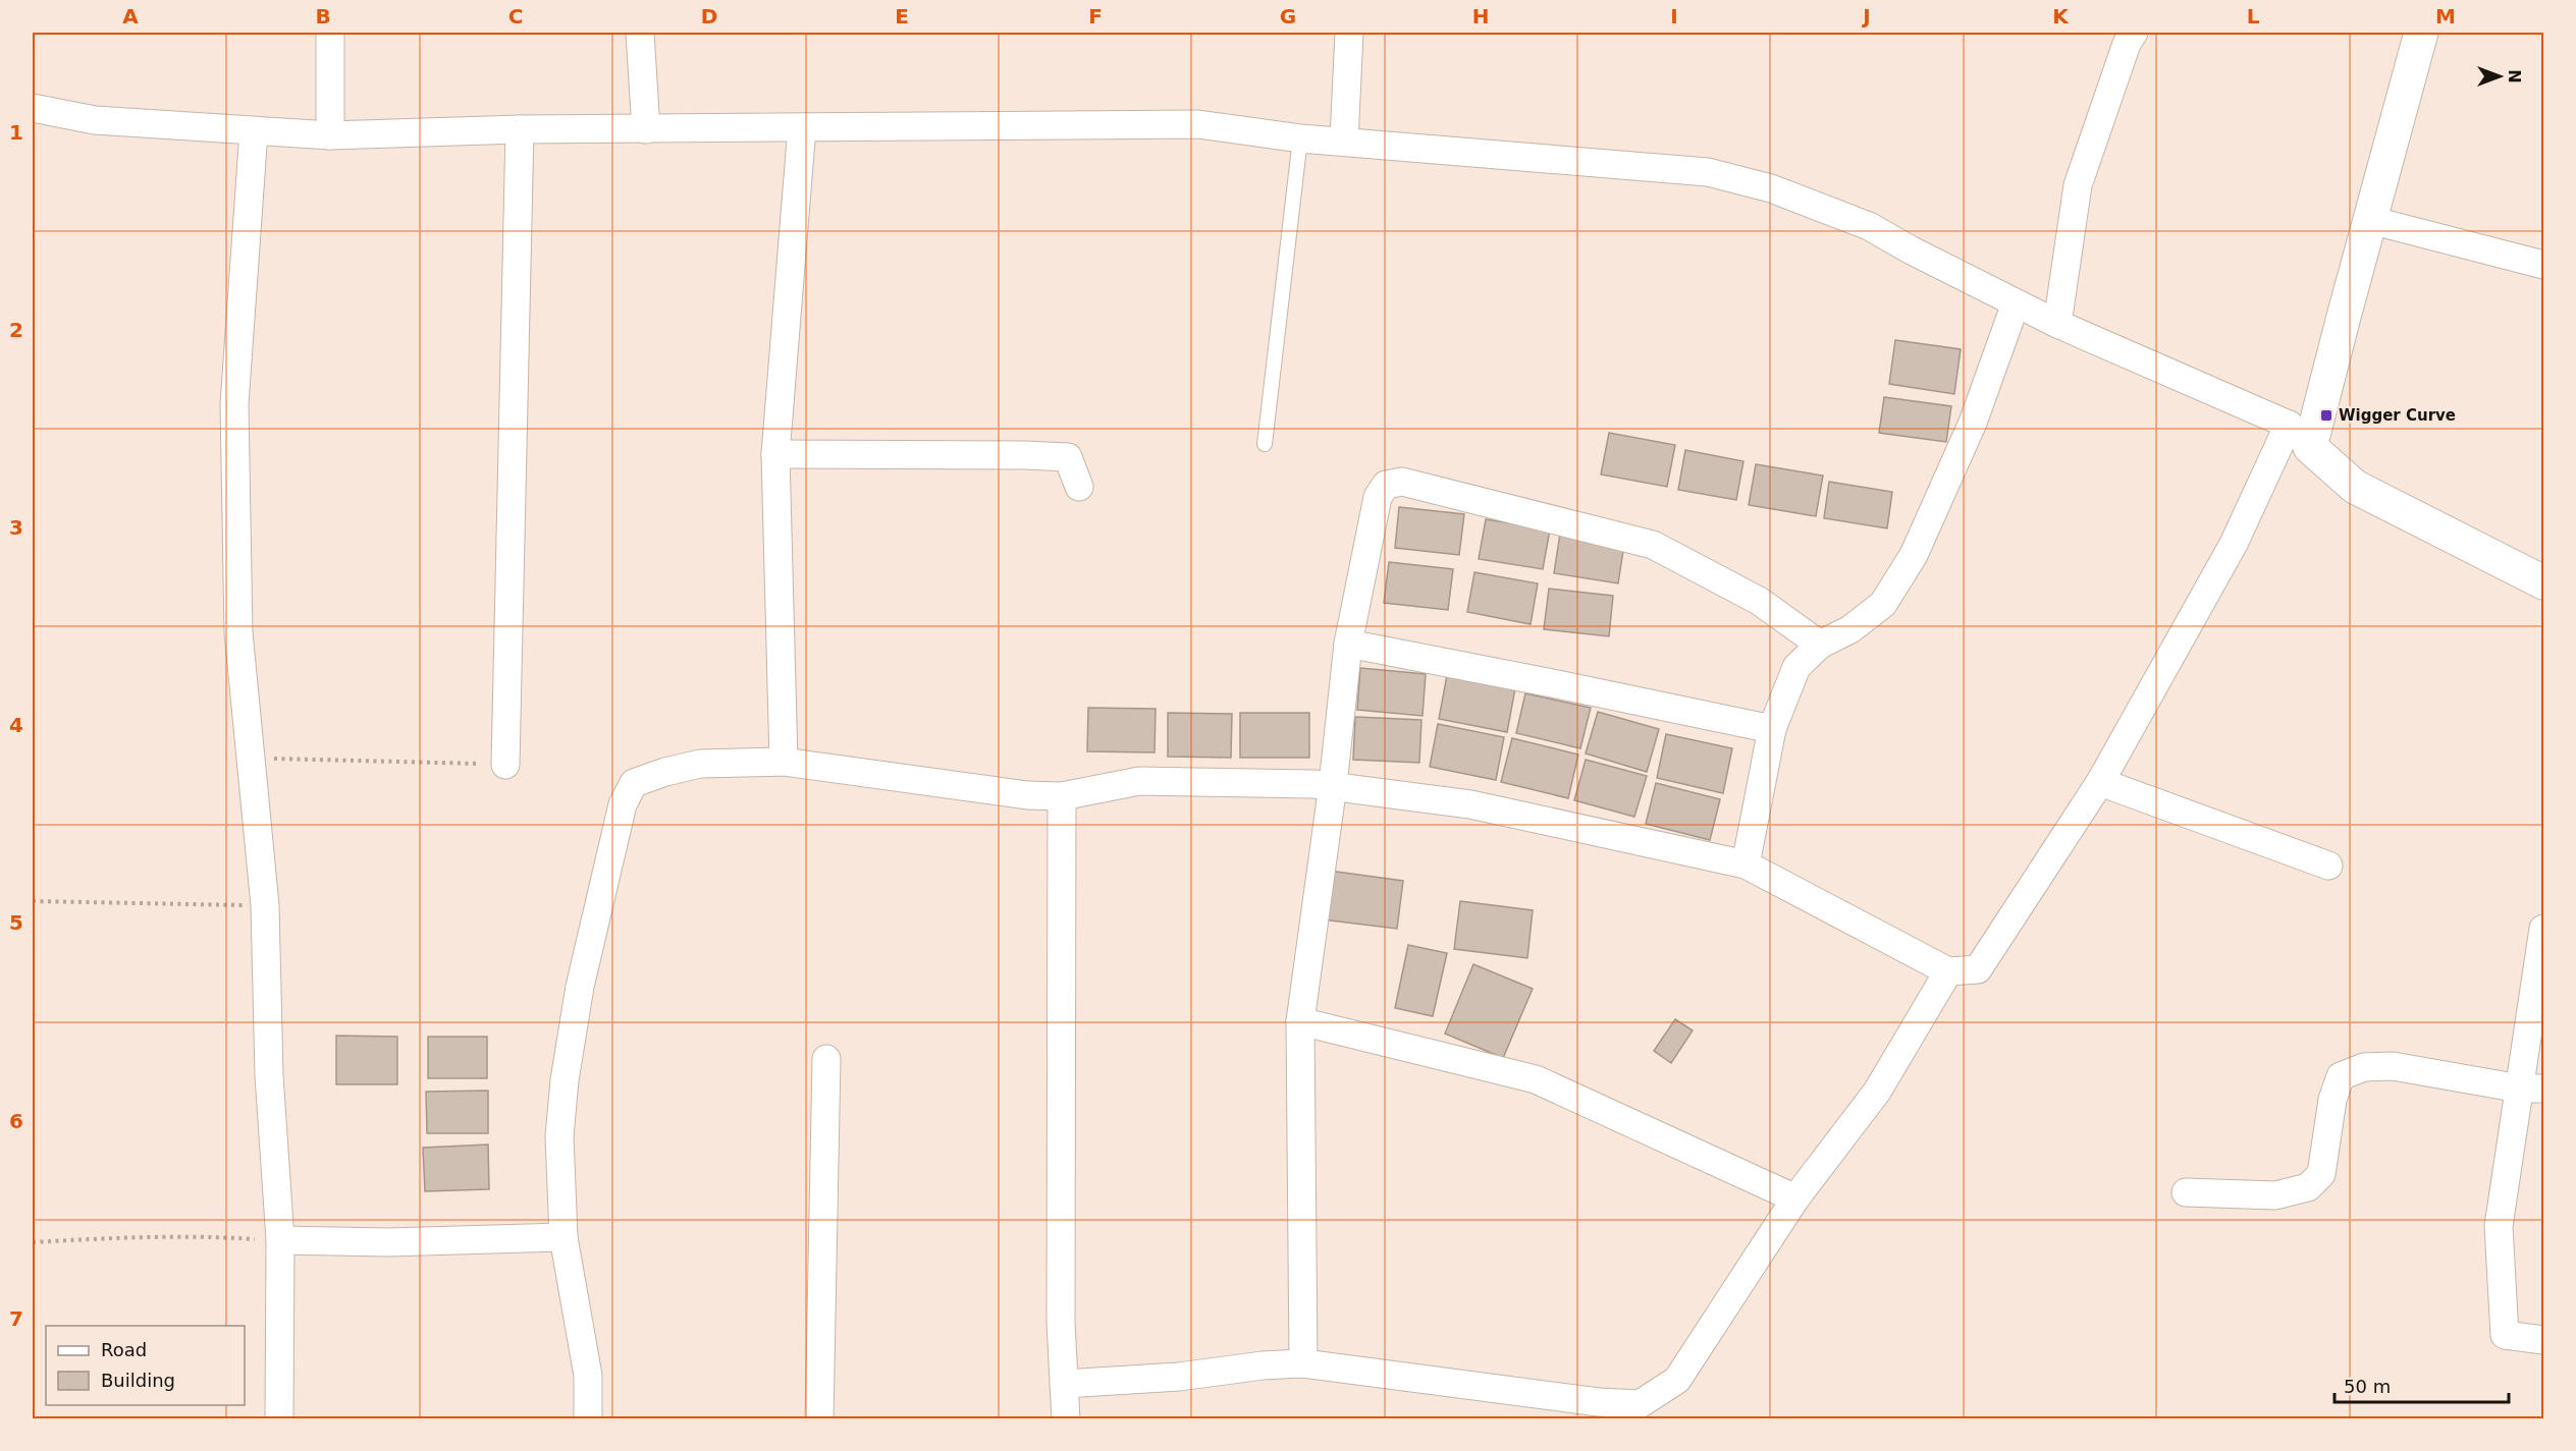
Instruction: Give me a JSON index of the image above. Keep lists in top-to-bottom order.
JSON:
{
  "places": {
    "transit": ["Wigger Curve"]
  },
  "legend": ["Road", "Building"],
  "scale_bar": "50 m",
  "north": "right",
  "grid": {
    "columns": [
      "A",
      "B",
      "C",
      "D",
      "E",
      "F",
      "G",
      "H",
      "I",
      "J",
      "K",
      "L",
      "M"
    ],
    "rows": [
      "1",
      "2",
      "3",
      "4",
      "5",
      "6",
      "7"
    ]
  }
}
